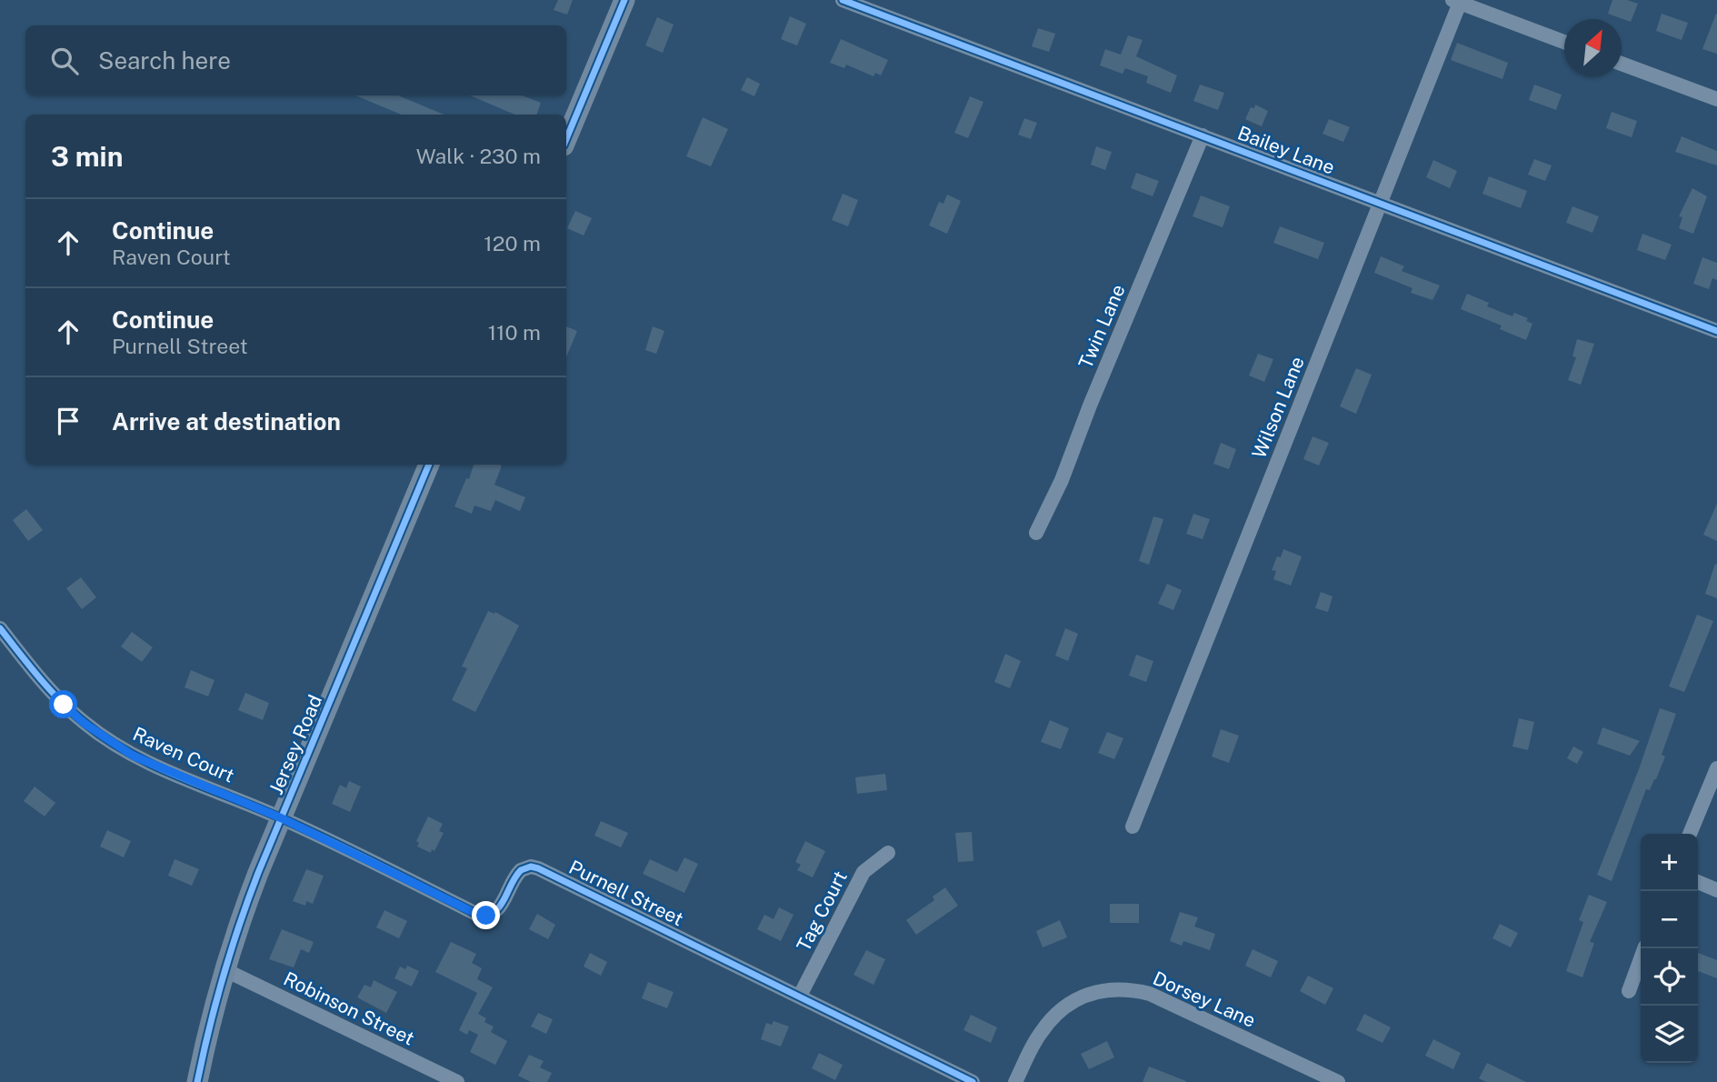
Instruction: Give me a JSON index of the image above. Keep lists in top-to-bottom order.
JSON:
{
  "streets": {
    "street": [
      "Bailey Lane",
      "Twin Lane",
      "Wilson Lane",
      "Jersey Road",
      "Raven Court",
      "Purnell Street",
      "Tag Court",
      "Dorsey Lane",
      "Robinson Street"
    ]
  },
  "crossings": [
    ["Bailey Lane", "Twin Lane"],
    ["Bailey Lane", "Wilson Lane"],
    ["Jersey Road", "Raven Court"],
    ["Jersey Road", "Purnell Street"],
    ["Jersey Road", "Robinson Street"],
    ["Raven Court", "Purnell Street"],
    ["Purnell Street", "Tag Court"]
  ],
  "north": "top right",
  "page": {
    "search": "Search here",
    "heading": ["3 min", "Walk · 230 m"],
    "list": [
      ["Continue", "Raven Court", "120 m"],
      ["Continue", "Purnell Street", "110 m"],
      "Arrive at destination"
    ],
    "map_buttons": ["+", "−"]
  }
}
